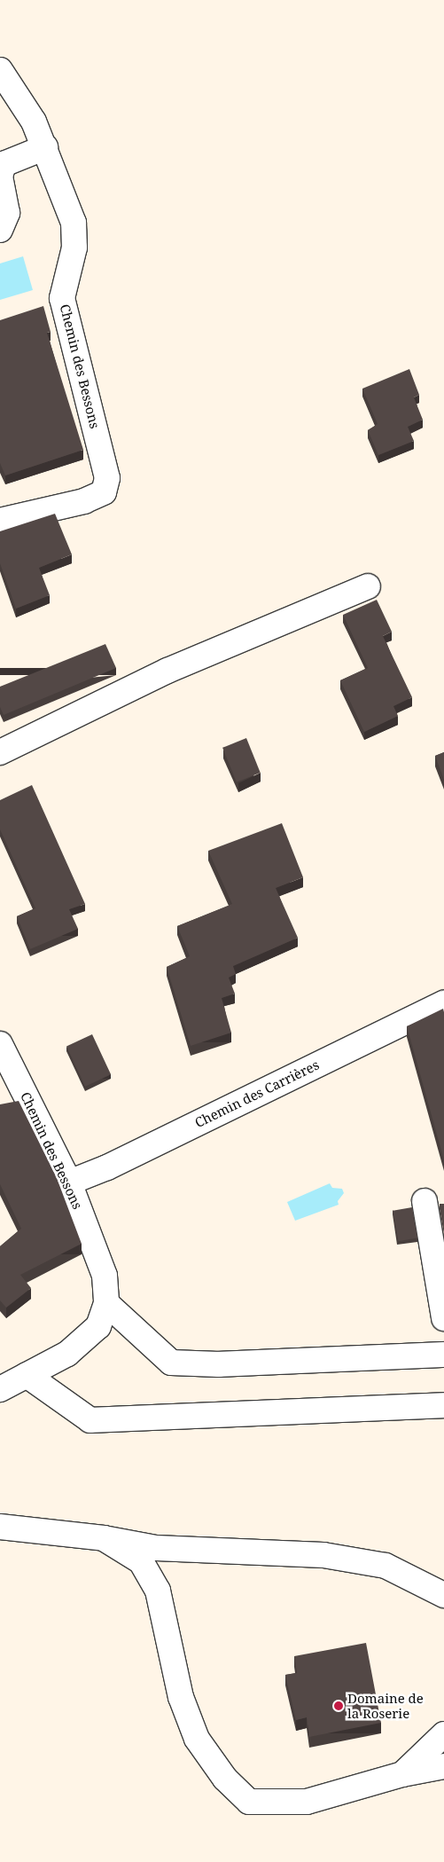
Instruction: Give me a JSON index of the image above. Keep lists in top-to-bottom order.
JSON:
{
  "streets": {
    "street": ["Chemin des Bessons", "Chemin des Carrières"]
  },
  "crossings": [
    ["Chemin des Bessons", "Chemin des Carrières"]
  ],
  "places": ["Domaine de la Roserie"]
}
